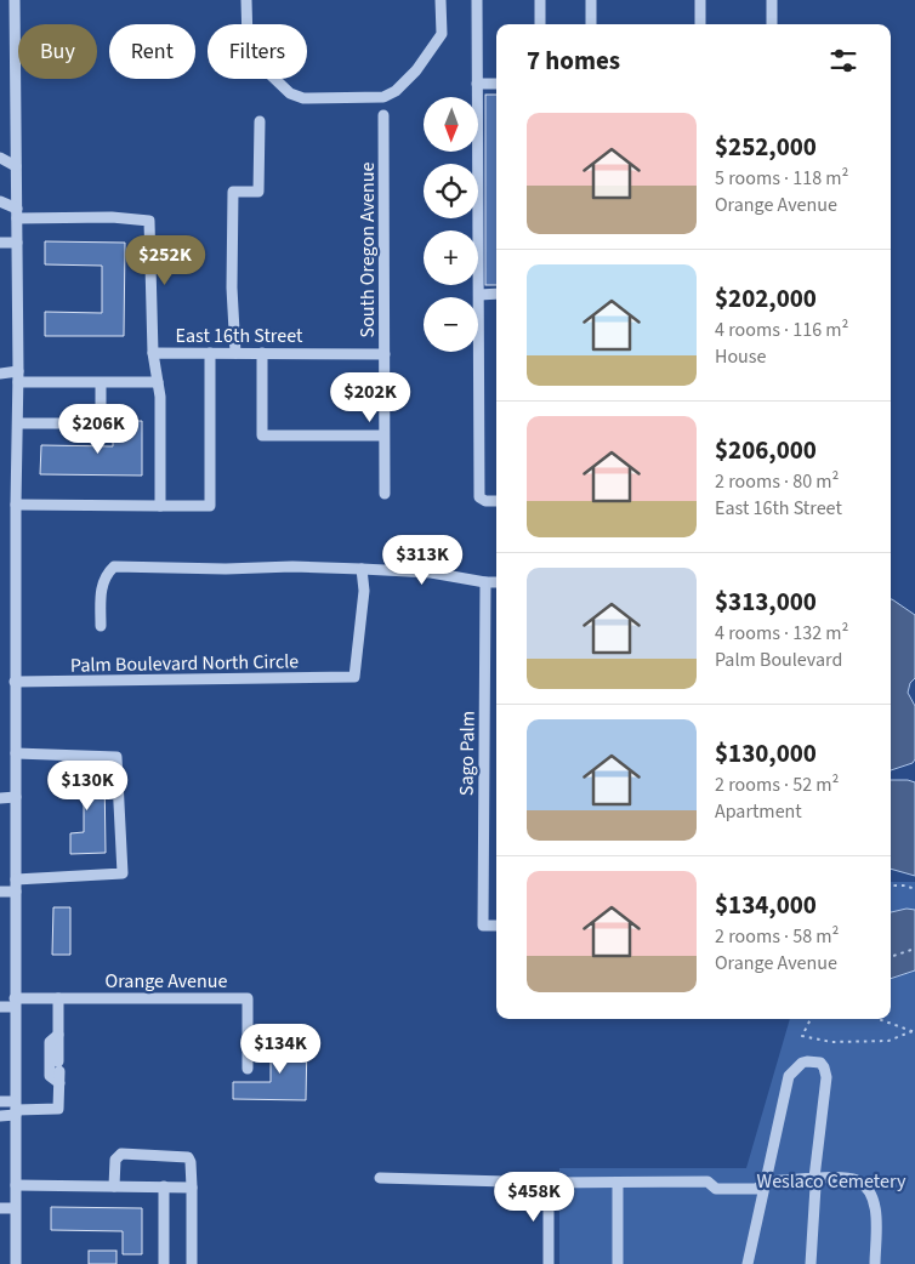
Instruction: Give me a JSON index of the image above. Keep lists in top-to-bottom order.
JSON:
{
  "streets": {
    "street": [
      "South Oregon Avenue",
      "East 16th Street",
      "Palm Boulevard North Circle",
      "Sago Palm",
      "Orange Avenue"
    ]
  },
  "crossings": [
    ["South Oregon Avenue", "East 16th Street"]
  ],
  "parks": ["Weslaco Cemetery"],
  "north": "bottom",
  "page": {
    "chip": ["Buy", "Rent", "Filters"],
    "heading": "7 homes",
    "map_buttons": ["+", "−"],
    "list": [
      {
        "name": "$252,000",
        "note": "5 rooms · 118 m² · Orange Avenue"
      },
      {
        "name": "$202,000",
        "note": "4 rooms · 116 m² · House"
      },
      {
        "name": "$206,000",
        "note": "2 rooms · 80 m² · East 16th Street"
      },
      {
        "name": "$313,000",
        "note": "4 rooms · 132 m² · Palm Boulevard"
      },
      {
        "name": "$130,000",
        "note": "2 rooms · 52 m² · Apartment"
      },
      {
        "name": "$134,000",
        "note": "2 rooms · 58 m² · Orange Avenue"
      }
    ],
    "price": [
      "$252K",
      "$202K",
      "$206K",
      "$313K",
      "$130K",
      "$134K",
      "$458K"
    ]
  }
}
